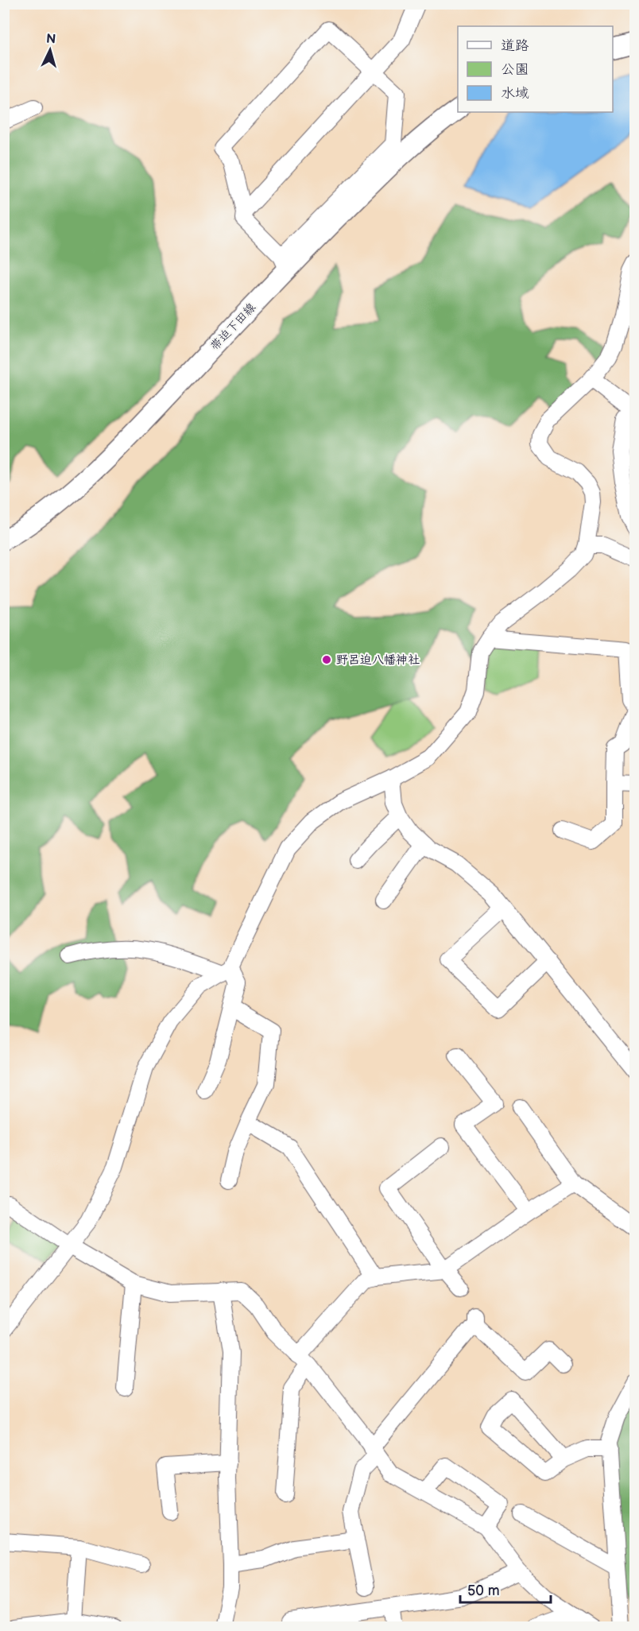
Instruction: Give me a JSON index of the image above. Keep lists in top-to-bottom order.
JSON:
{
  "streets": {
    "main road": ["帯迫下田線"]
  },
  "places": ["野呂迫八幡神社"],
  "legend": ["道路", "公園", "水域"],
  "scale_bar": "50 m",
  "north": "top"
}
